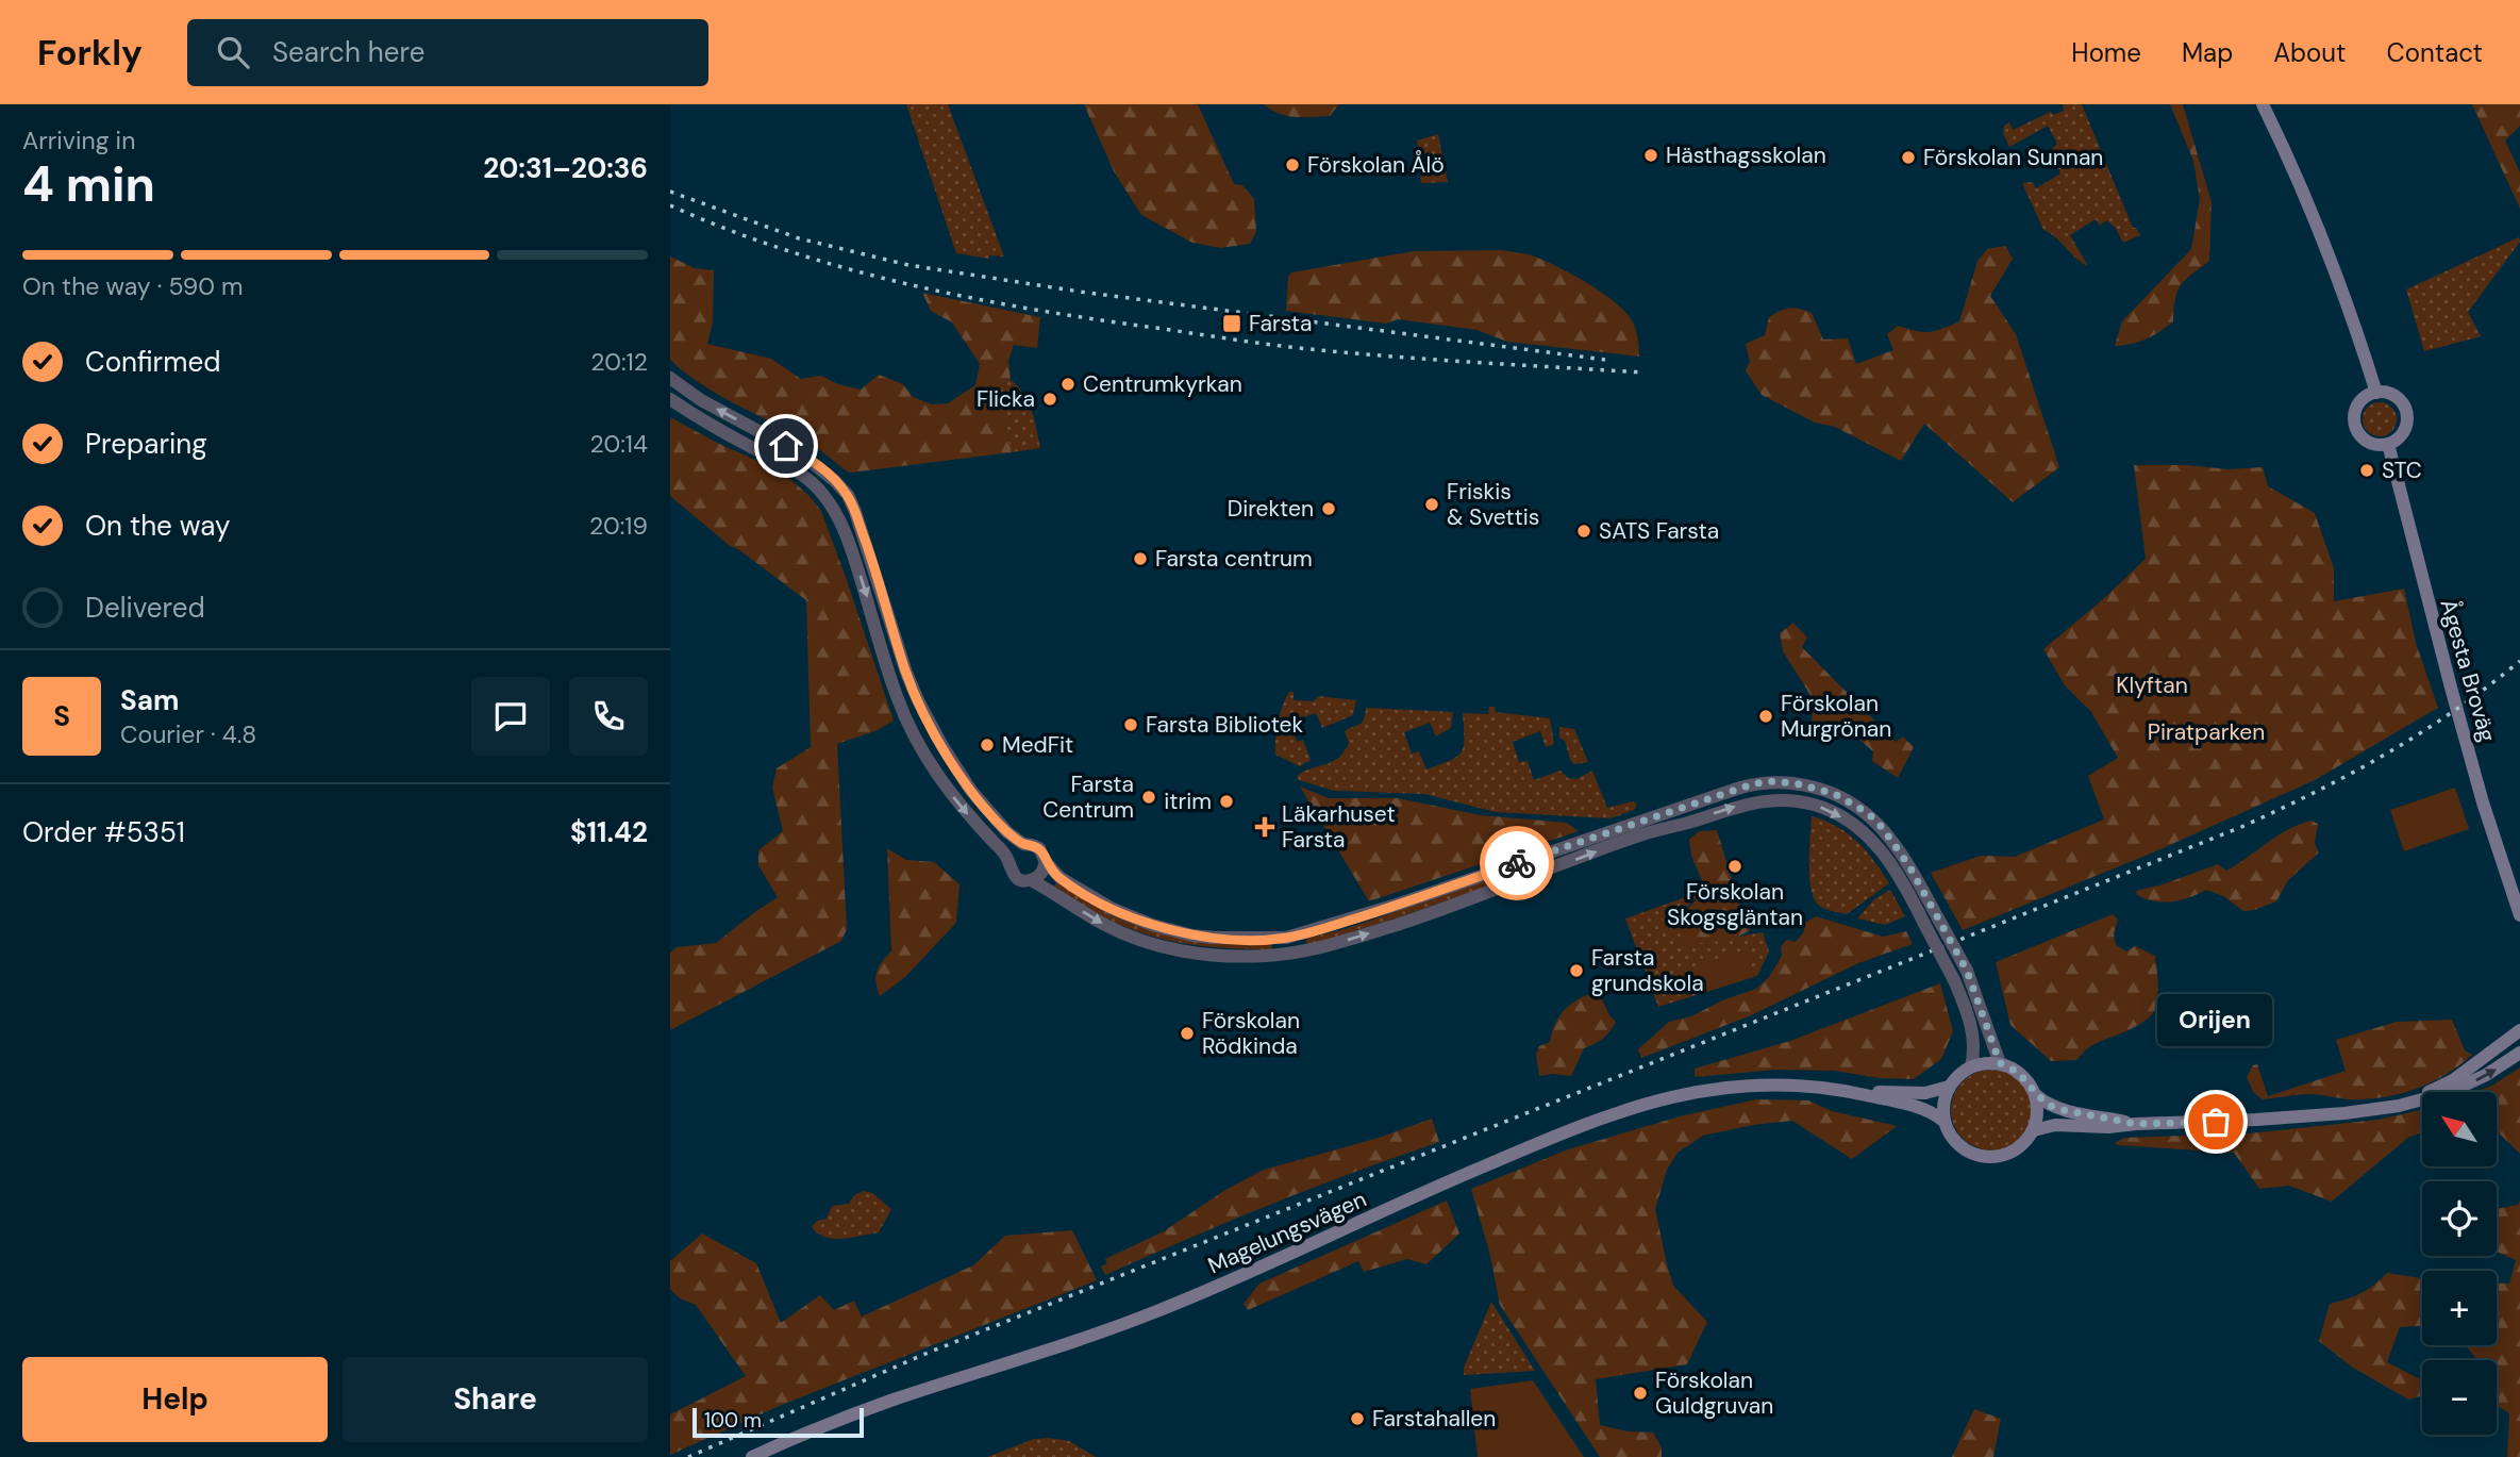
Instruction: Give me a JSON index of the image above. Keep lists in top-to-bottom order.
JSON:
{
  "streets": {
    "main road": ["Ågesta Broväg", "Magelungsvägen"]
  },
  "parks": ["Klyftan", "Piratparken"],
  "places": {
    "other": [
      "Hästhagsskolan",
      "Förskolan Sunnan",
      "Förskolan Ålö",
      "Centrumkyrkan",
      "Flicka",
      "STC",
      "Friskis & Svettis",
      "Direkten",
      "SATS Farsta",
      "Farsta centrum",
      "Förskolan Murgrönan",
      "Farsta Bibliotek",
      "MedFit",
      "Farsta Centrum",
      "itrim",
      "Förskolan Skogsgläntan",
      "Farsta grundskola",
      "Förskolan Rödkinda",
      "Orijen",
      "Förskolan Guldgruvan",
      "Farstahallen"
    ],
    "transit": ["Farsta"],
    "health": ["Läkarhuset Farsta"]
  },
  "scale_bar": "100 m",
  "north": "top left",
  "page": {
    "header": "Forkly",
    "search": "Search here",
    "nav": [
      "Home",
      "Map",
      "About",
      "Contact"
    ],
    "heading": ["4 min", "Arriving in", "20:31–20:36"],
    "panel": [
      "Sam",
      "Courier · 4.8",
      "Order #5351",
      "$11.42"
    ],
    "bar": "On the way · 590 m",
    "list": [
      ["Confirmed", "20:12"],
      ["Preparing", "20:14"],
      ["On the way", "20:19"],
      "Delivered"
    ],
    "round": "S",
    "bubble": "Orijen",
    "map_buttons": ["+", "−"],
    "buttons": ["Help", "Share"],
    "scale": "100 m"
  }
}
